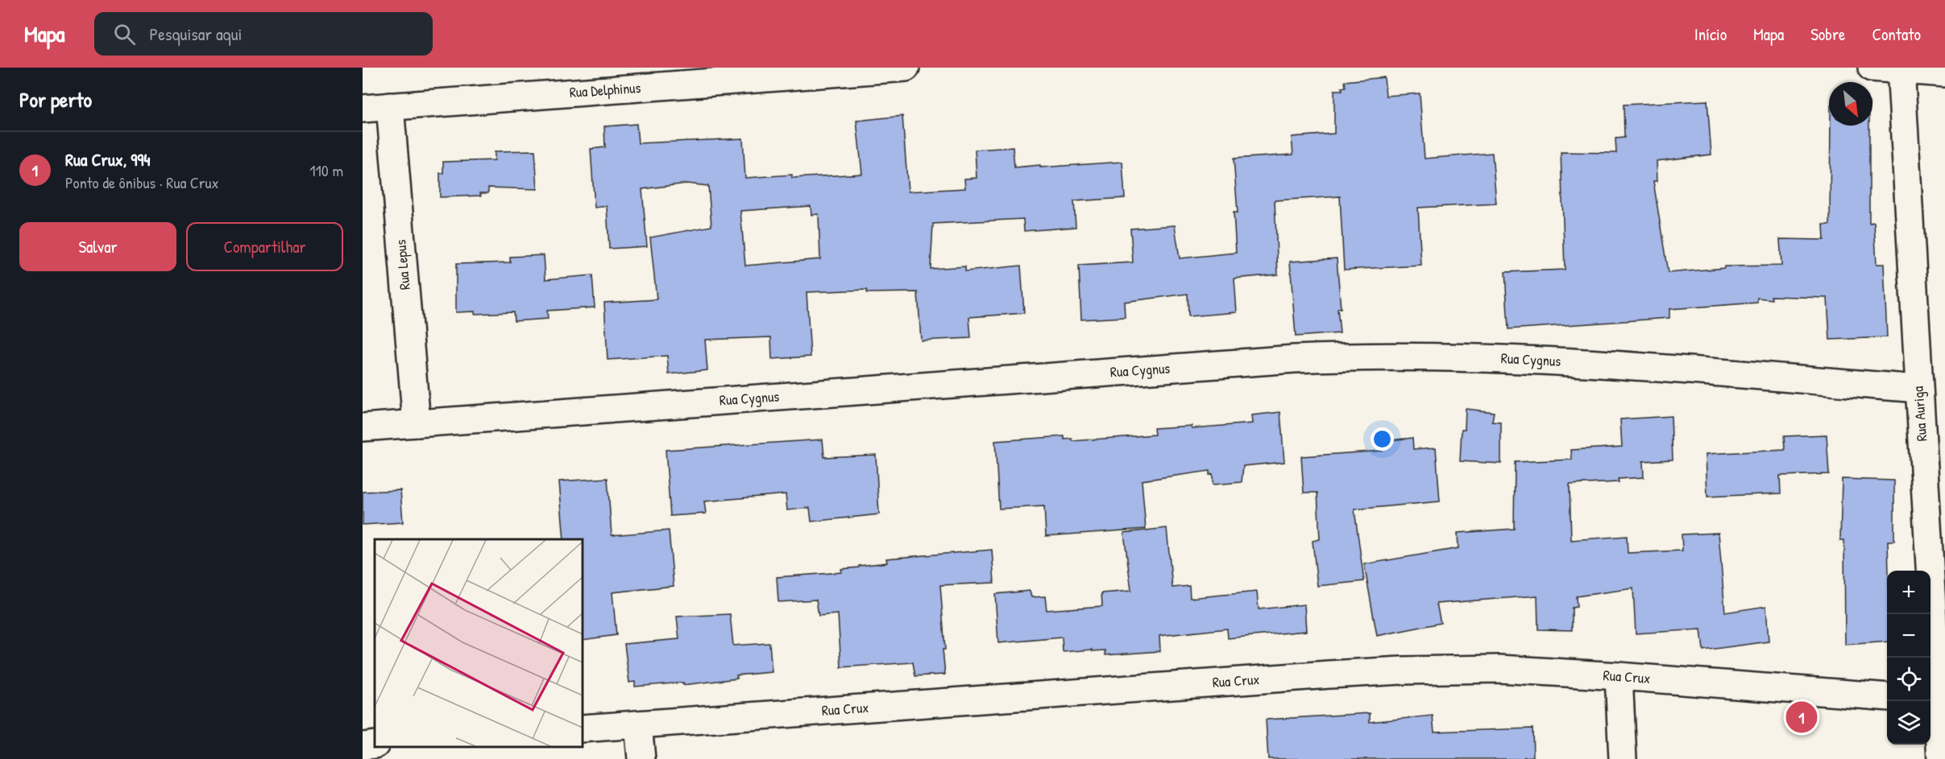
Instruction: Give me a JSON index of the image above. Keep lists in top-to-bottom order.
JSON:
{
  "streets": {
    "street": [
      "Rua Delphinus",
      "Rua Lepus",
      "Rua Cygnus",
      "Rua Auriga",
      "Rua Crux"
    ]
  },
  "crossings": [
    ["Rua Delphinus", "Rua Lepus"],
    ["Rua Lepus", "Rua Cygnus"],
    ["Rua Cygnus", "Rua Auriga"]
  ],
  "north": "bottom right",
  "page": {
    "header": "Mapa",
    "search": "Pesquisar aqui",
    "nav": [
      "Início",
      "Mapa",
      "Sobre",
      "Contato"
    ],
    "heading": "Por perto",
    "list": [
      {
        "mark": "1",
        "name": "Rua Crux, 994",
        "note": "Ponto de ônibus · Rua Crux",
        "value": "110 m"
      }
    ],
    "buttons": ["Salvar", "Compartilhar"],
    "map_buttons": ["+", "−"],
    "pins": "1"
  }
}
